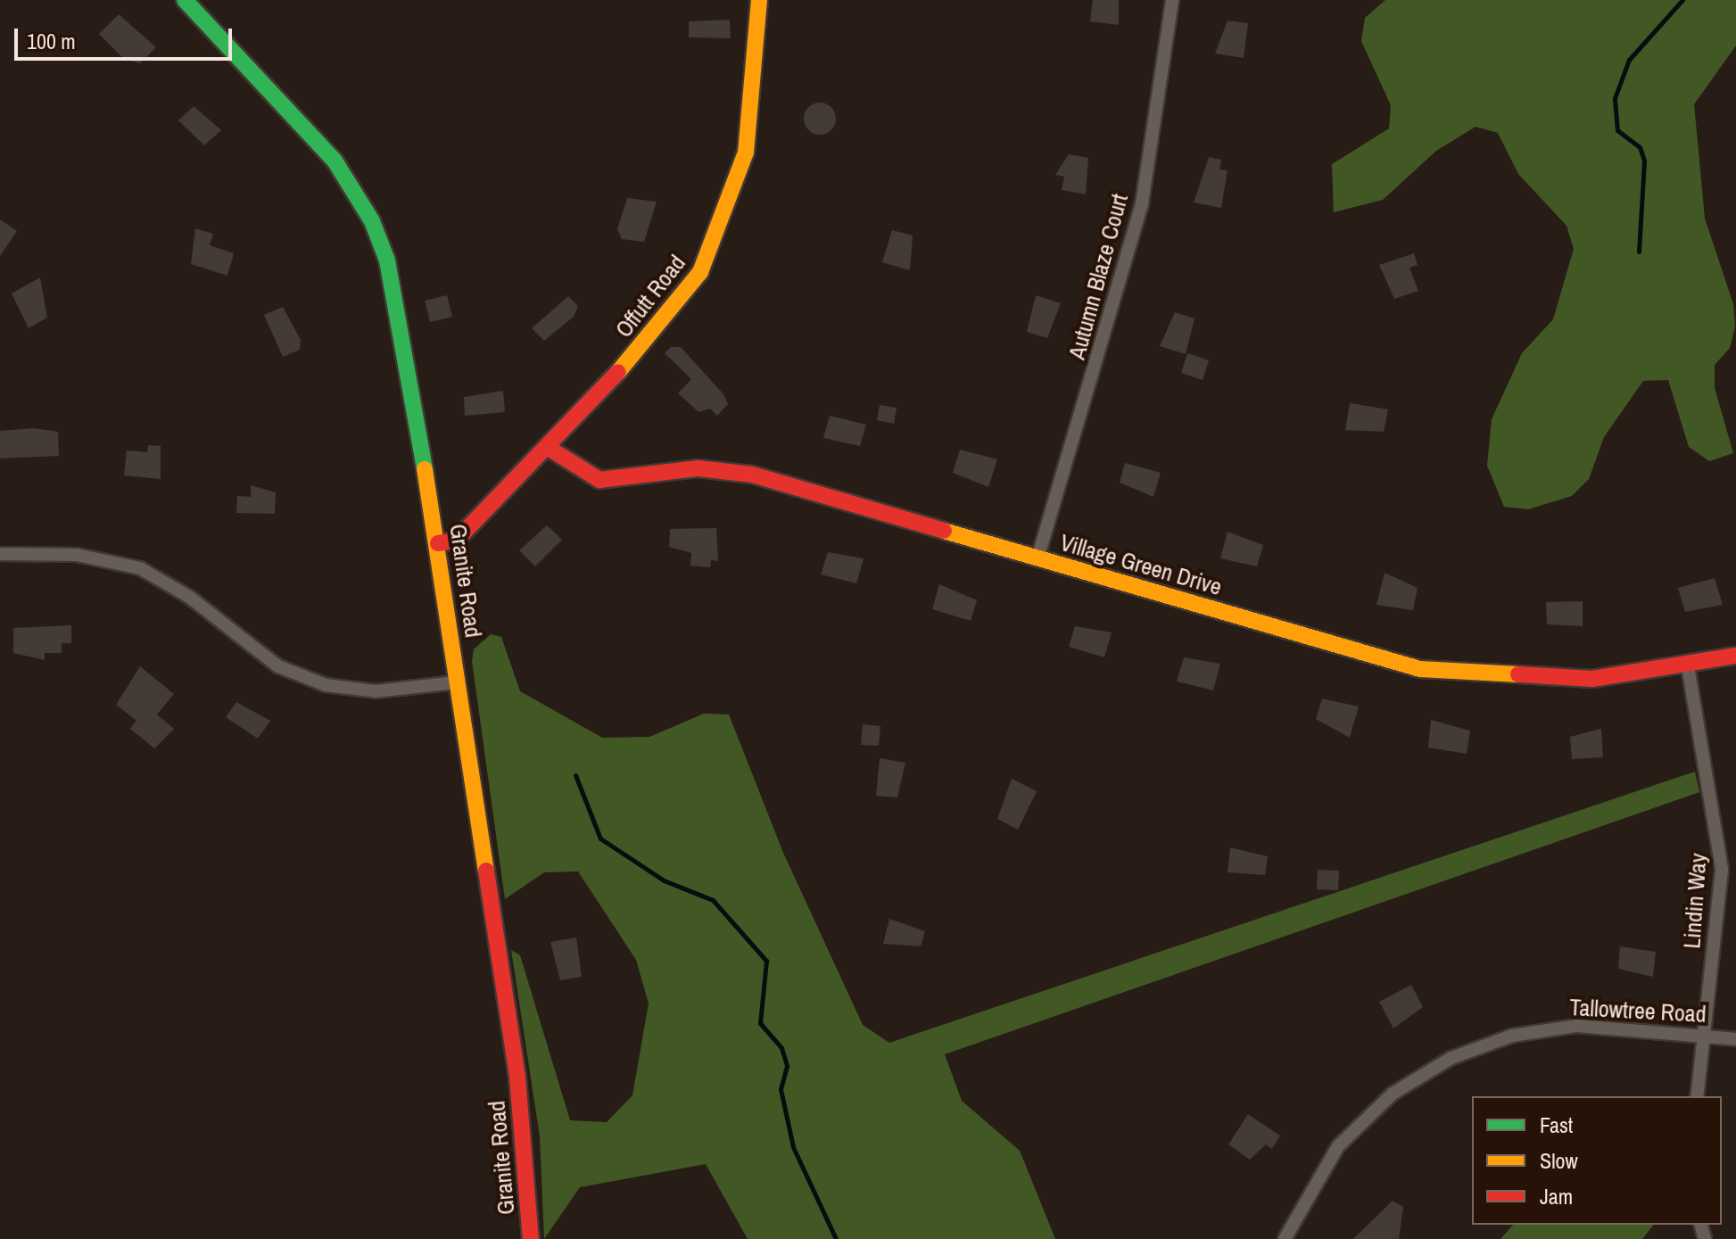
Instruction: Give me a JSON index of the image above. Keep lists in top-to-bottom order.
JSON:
{
  "streets": {
    "street": [
      "Autumn Blaze Court",
      "Offutt Road",
      "Village Green Drive",
      "Granite Road",
      "Lindin Way",
      "Tallowtree Road"
    ]
  },
  "crossings": [
    ["Autumn Blaze Court", "Village Green Drive"],
    ["Offutt Road", "Village Green Drive"],
    ["Offutt Road", "Granite Road"],
    ["Village Green Drive", "Lindin Way"],
    ["Lindin Way", "Tallowtree Road"]
  ],
  "legend": ["Fast", "Slow", "Jam"],
  "scale_bar": "100 m"
}
